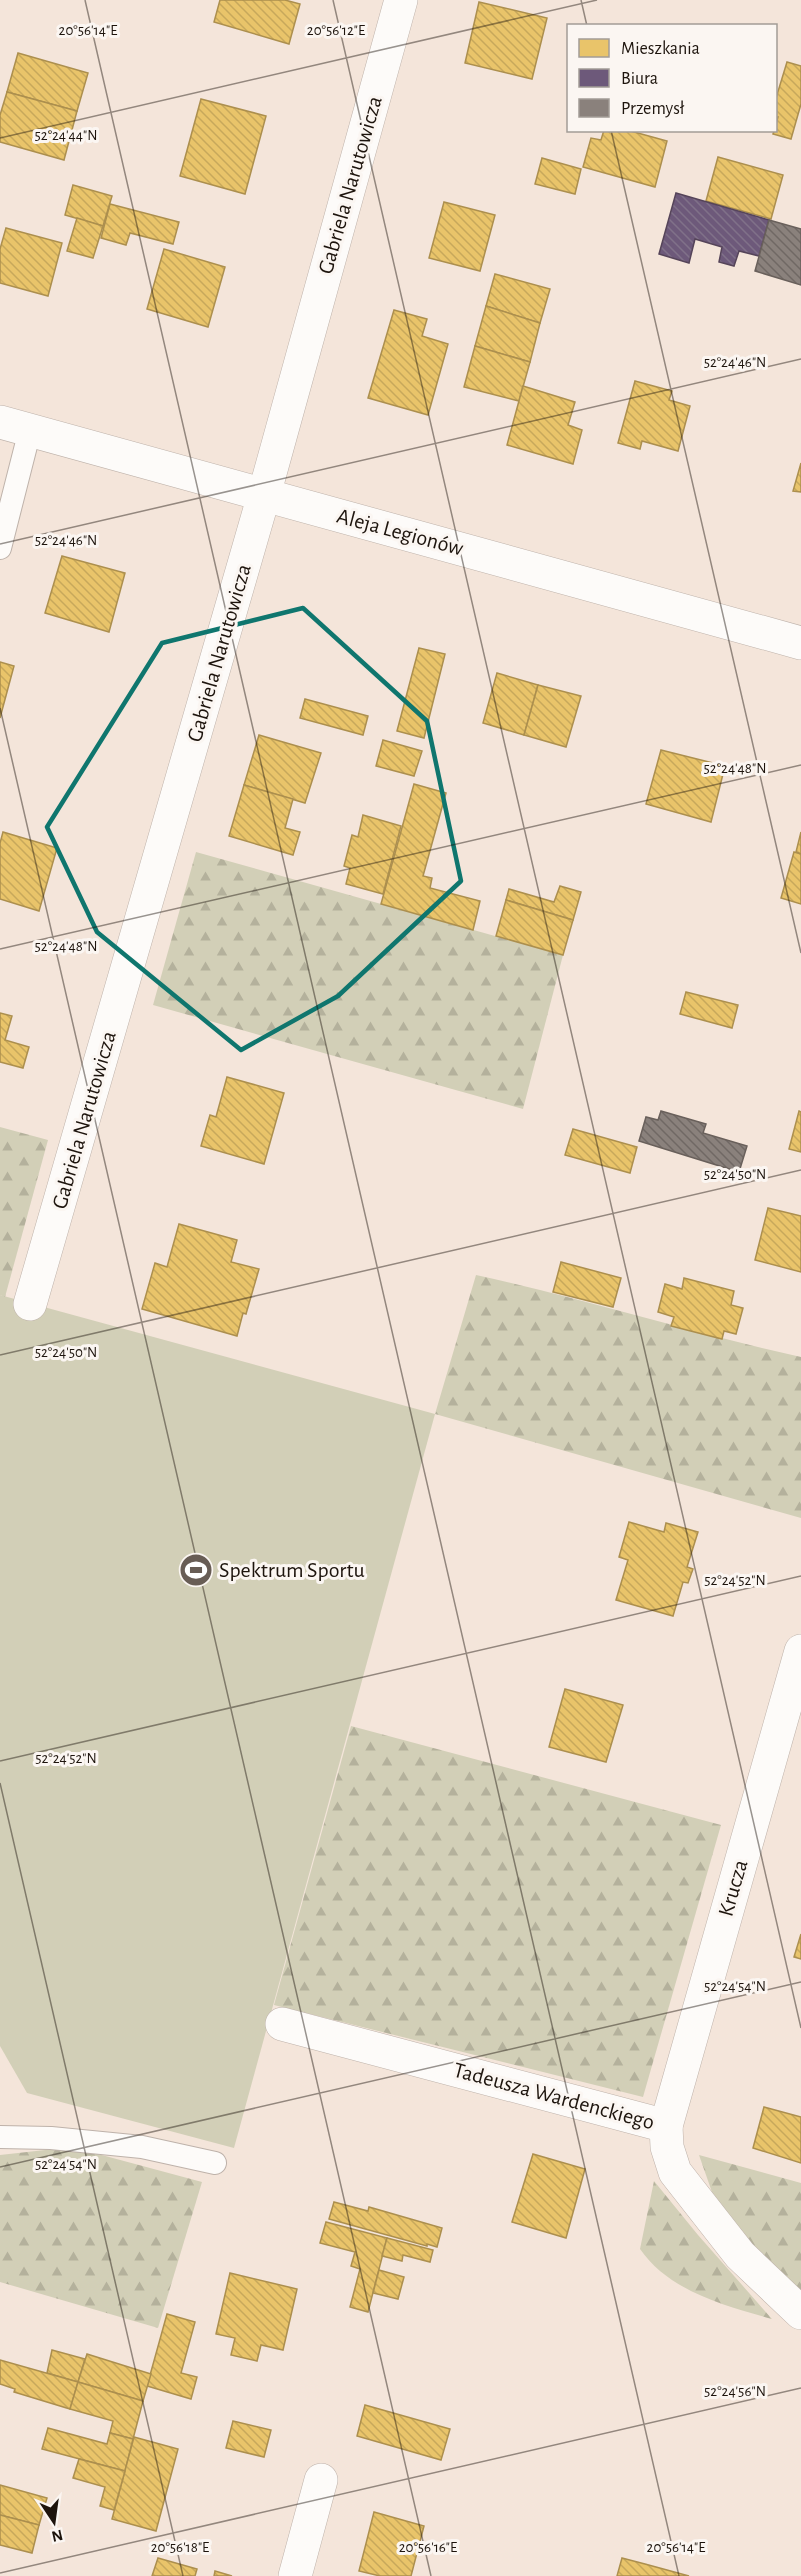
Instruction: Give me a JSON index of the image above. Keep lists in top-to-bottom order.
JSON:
{
  "streets": {
    "street": [
      "Gabriela Narutowicza",
      "Aleja Legionów",
      "Krucza",
      "Tadeusza Wardenckiego"
    ]
  },
  "crossings": [
    ["Gabriela Narutowicza", "Aleja Legionów"],
    ["Krucza", "Tadeusza Wardenckiego"]
  ],
  "places": {
    "sports": ["Spektrum Sportu"]
  },
  "legend": ["Mieszkania", "Biura", "Przemysł"],
  "north": "bottom",
  "coordinates": [
    "20°56'14\"E",
    "20°56'12\"E",
    "52°24'44\"N",
    "52°24'46\"N",
    "52°24'48\"N",
    "52°24'50\"N",
    "52°24'52\"N",
    "52°24'54\"N",
    "52°24'56\"N",
    "20°56'18\"E",
    "20°56'16\"E"
  ]
}
